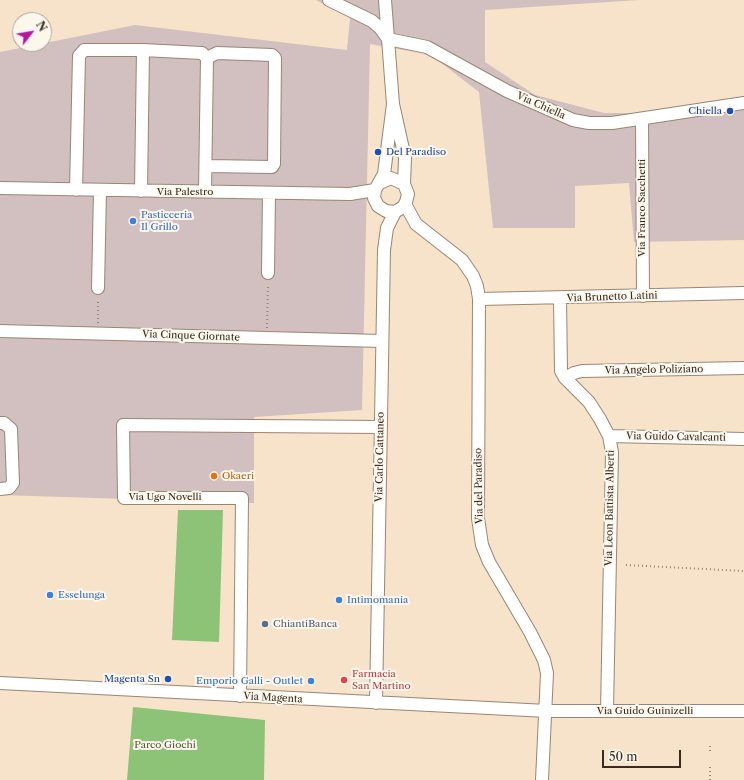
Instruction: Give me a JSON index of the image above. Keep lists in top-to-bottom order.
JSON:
{
  "streets": {
    "street": [
      "Via Chiella",
      "Via Palestro",
      "Via Franco Sacchetti",
      "Via Brunetto Latini",
      "Via Cinque Giornate",
      "Via Angelo Poliziano",
      "Via Guido Cavalcanti",
      "Via Carlo Cattaneo",
      "Via del Paradiso",
      "Via Ugo Novelli",
      "Via Leon Battista Alberti",
      "Via Magenta",
      "Via Guido Guinizelli"
    ]
  },
  "crossings": [
    ["Via Chiella", "Via Franco Sacchetti"],
    ["Via Chiella", "Via del Paradiso"],
    ["Via Palestro", "Via Carlo Cattaneo"],
    ["Via Palestro", "Via del Paradiso"],
    ["Via Franco Sacchetti", "Via Brunetto Latini"],
    ["Via Brunetto Latini", "Via del Paradiso"],
    ["Via Cinque Giornate", "Via Carlo Cattaneo"],
    ["Via Angelo Poliziano", "Via Leon Battista Alberti"],
    ["Via Guido Cavalcanti", "Via Leon Battista Alberti"],
    ["Via Carlo Cattaneo", "Via del Paradiso"],
    ["Via Carlo Cattaneo", "Via Ugo Novelli"],
    ["Via Carlo Cattaneo", "Via Magenta"],
    ["Via del Paradiso", "Via Magenta"],
    ["Via del Paradiso", "Via Guido Guinizelli"],
    ["Via Ugo Novelli", "Via Magenta"],
    ["Via Leon Battista Alberti", "Via Guido Guinizelli"],
    ["Via Magenta", "Via Guido Guinizelli"]
  ],
  "parks": ["Parco Giochi"],
  "places": [
    "Chiella",
    "Del Paradiso",
    "Pasticceria Il Grillo",
    "Okaeri",
    "Esselunga",
    "Intimomania",
    "ChiantiBanca",
    "Magenta Sn",
    "Farmacia San Martino",
    "Emporio Galli - Outlet"
  ],
  "scale_bar": "50 m",
  "north": "top right"
}
